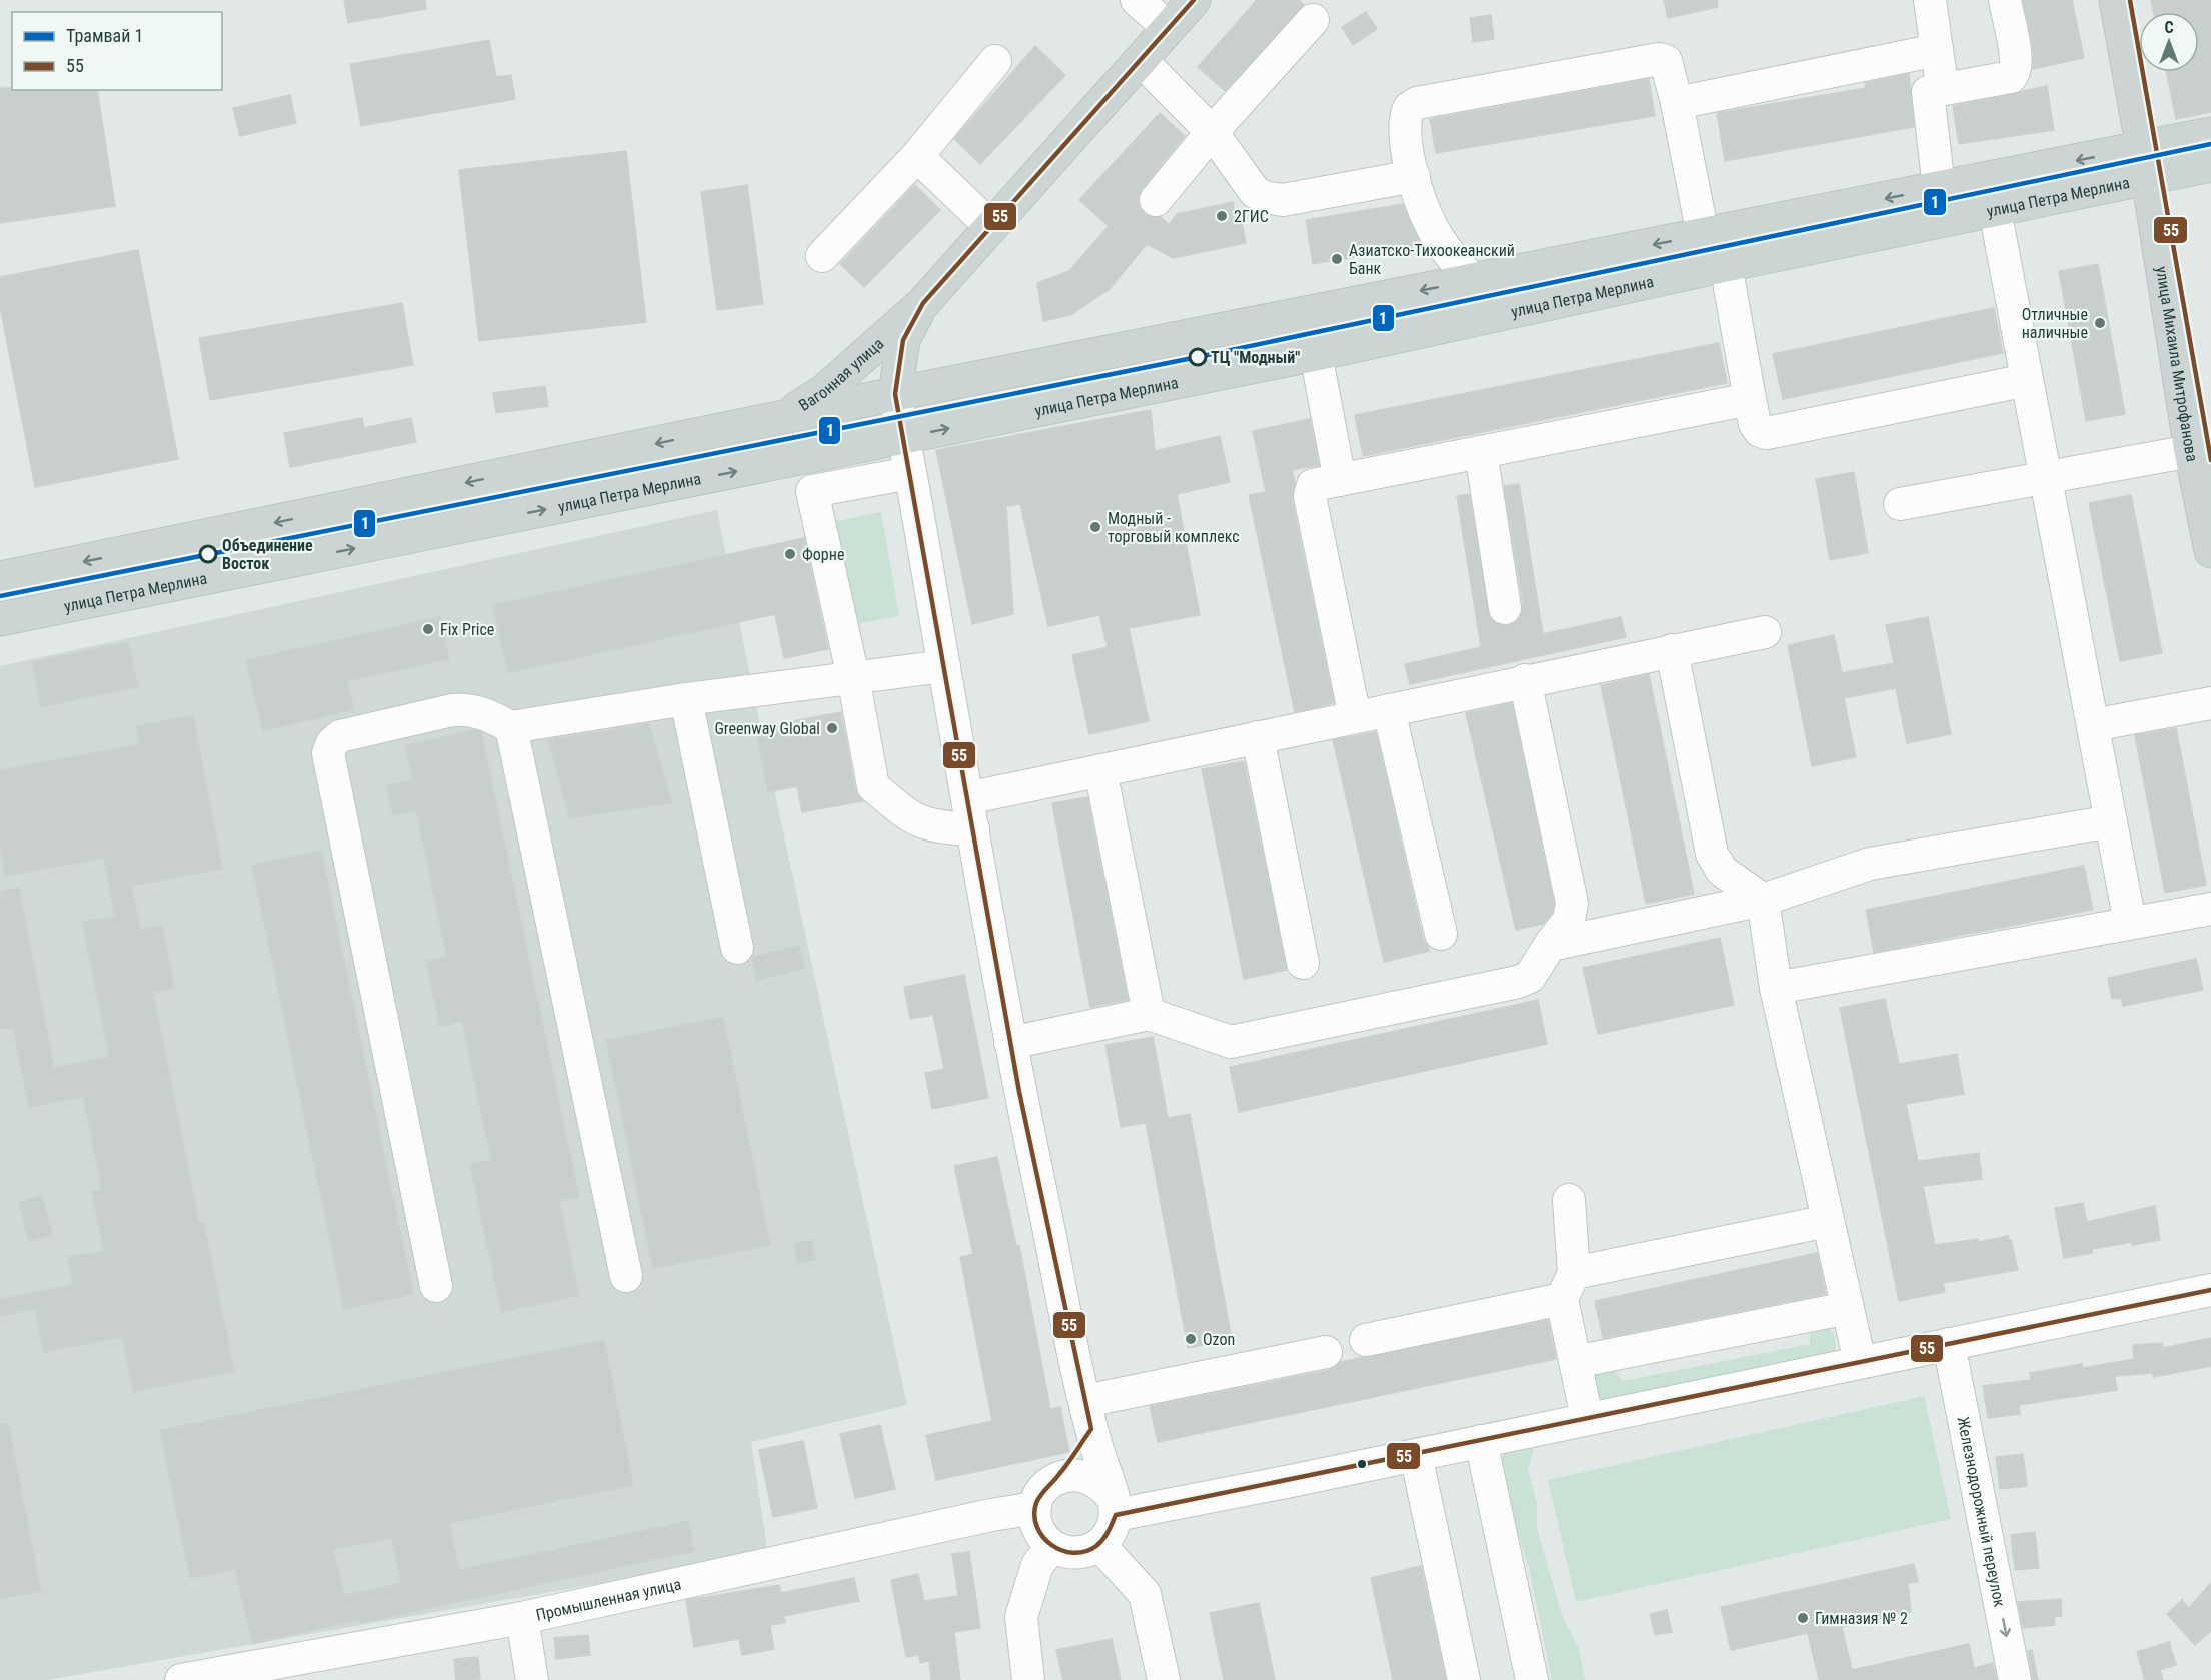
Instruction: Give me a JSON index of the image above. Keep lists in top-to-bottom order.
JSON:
{
  "streets": {
    "main road": ["улица Петра Мерлина", "улица Михаила Митрофанова", "Вагонная улица"],
    "street": ["Железнодорожный переулок", "Промышленная улица"]
  },
  "crossings": [
    ["улица Петра Мерлина", "улица Михаила Митрофанова"],
    ["улица Петра Мерлина", "Вагонная улица"]
  ],
  "one_way": ["Железнодорожный переулок"],
  "places": [
    "2ГИС",
    "Азиатско-Тихоокеанский Банк",
    "Отличные наличные",
    "ТЦ \"Модный\"",
    "Модный - торговый комплекс",
    "Объединение Восток",
    "Форне",
    "Fix Price",
    "Greenway Global",
    "Ozon",
    "Гимназия № 2"
  ],
  "lines": ["transit line 55", "tram line 1"],
  "legend": ["Трамвай 1", "55"],
  "north": "top"
}
